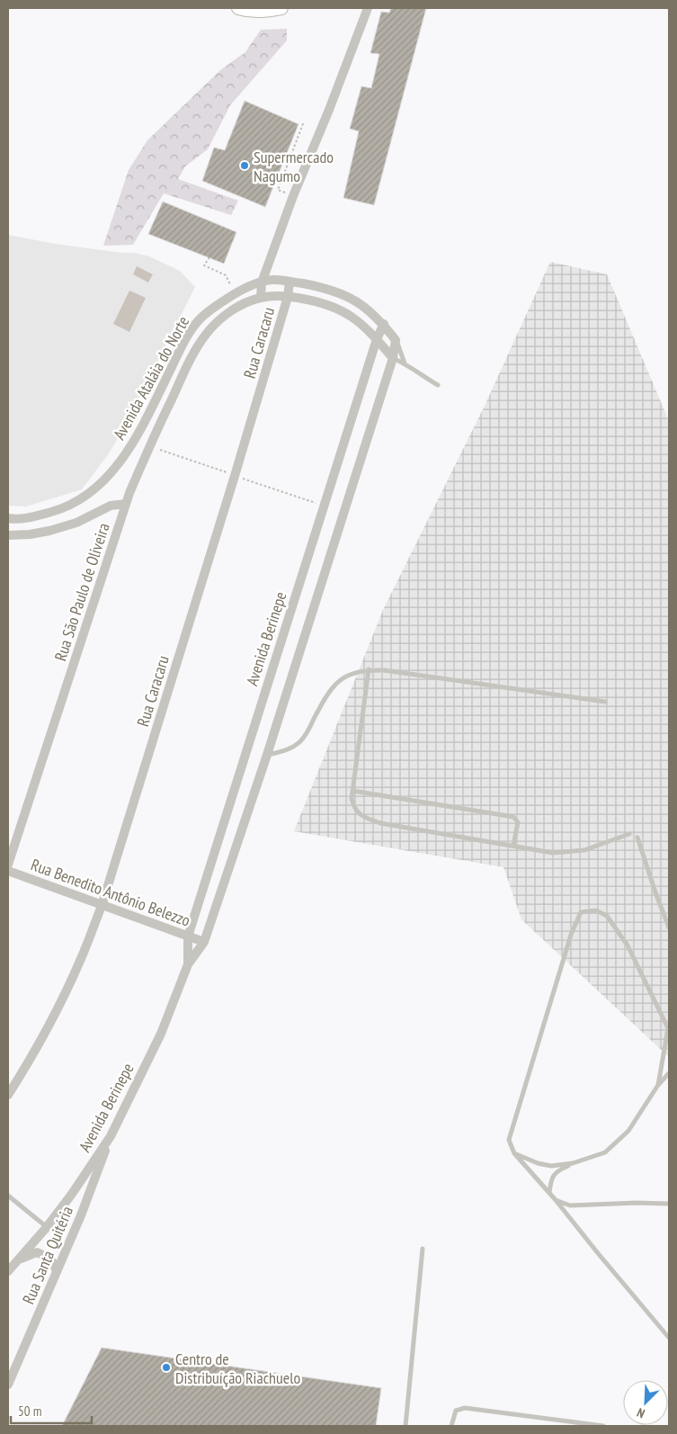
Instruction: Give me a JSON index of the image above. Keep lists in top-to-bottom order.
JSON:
{
  "streets": {
    "street": [
      "Rua Caracaru",
      "Avenida Ataláia do Norte",
      "Rua São Paulo de Oliveira",
      "Avenida Berinepe",
      "Rua Benedito Antônio Belezzo",
      "Rua Santa Quitéria"
    ]
  },
  "crossings": [
    ["Rua Caracaru", "Avenida Ataláia do Norte"],
    ["Rua Caracaru", "Rua Benedito Antônio Belezzo"],
    ["Avenida Ataláia do Norte", "Rua São Paulo de Oliveira"],
    ["Avenida Ataláia do Norte", "Avenida Berinepe"],
    ["Avenida Berinepe", "Rua Benedito Antônio Belezzo"],
    ["Avenida Berinepe", "Rua Santa Quitéria"]
  ],
  "places": ["Supermercado Nagumo", "Centro de Distribuíção Riachuelo"],
  "scale_bar": "50 m",
  "north": "bottom left"
}
